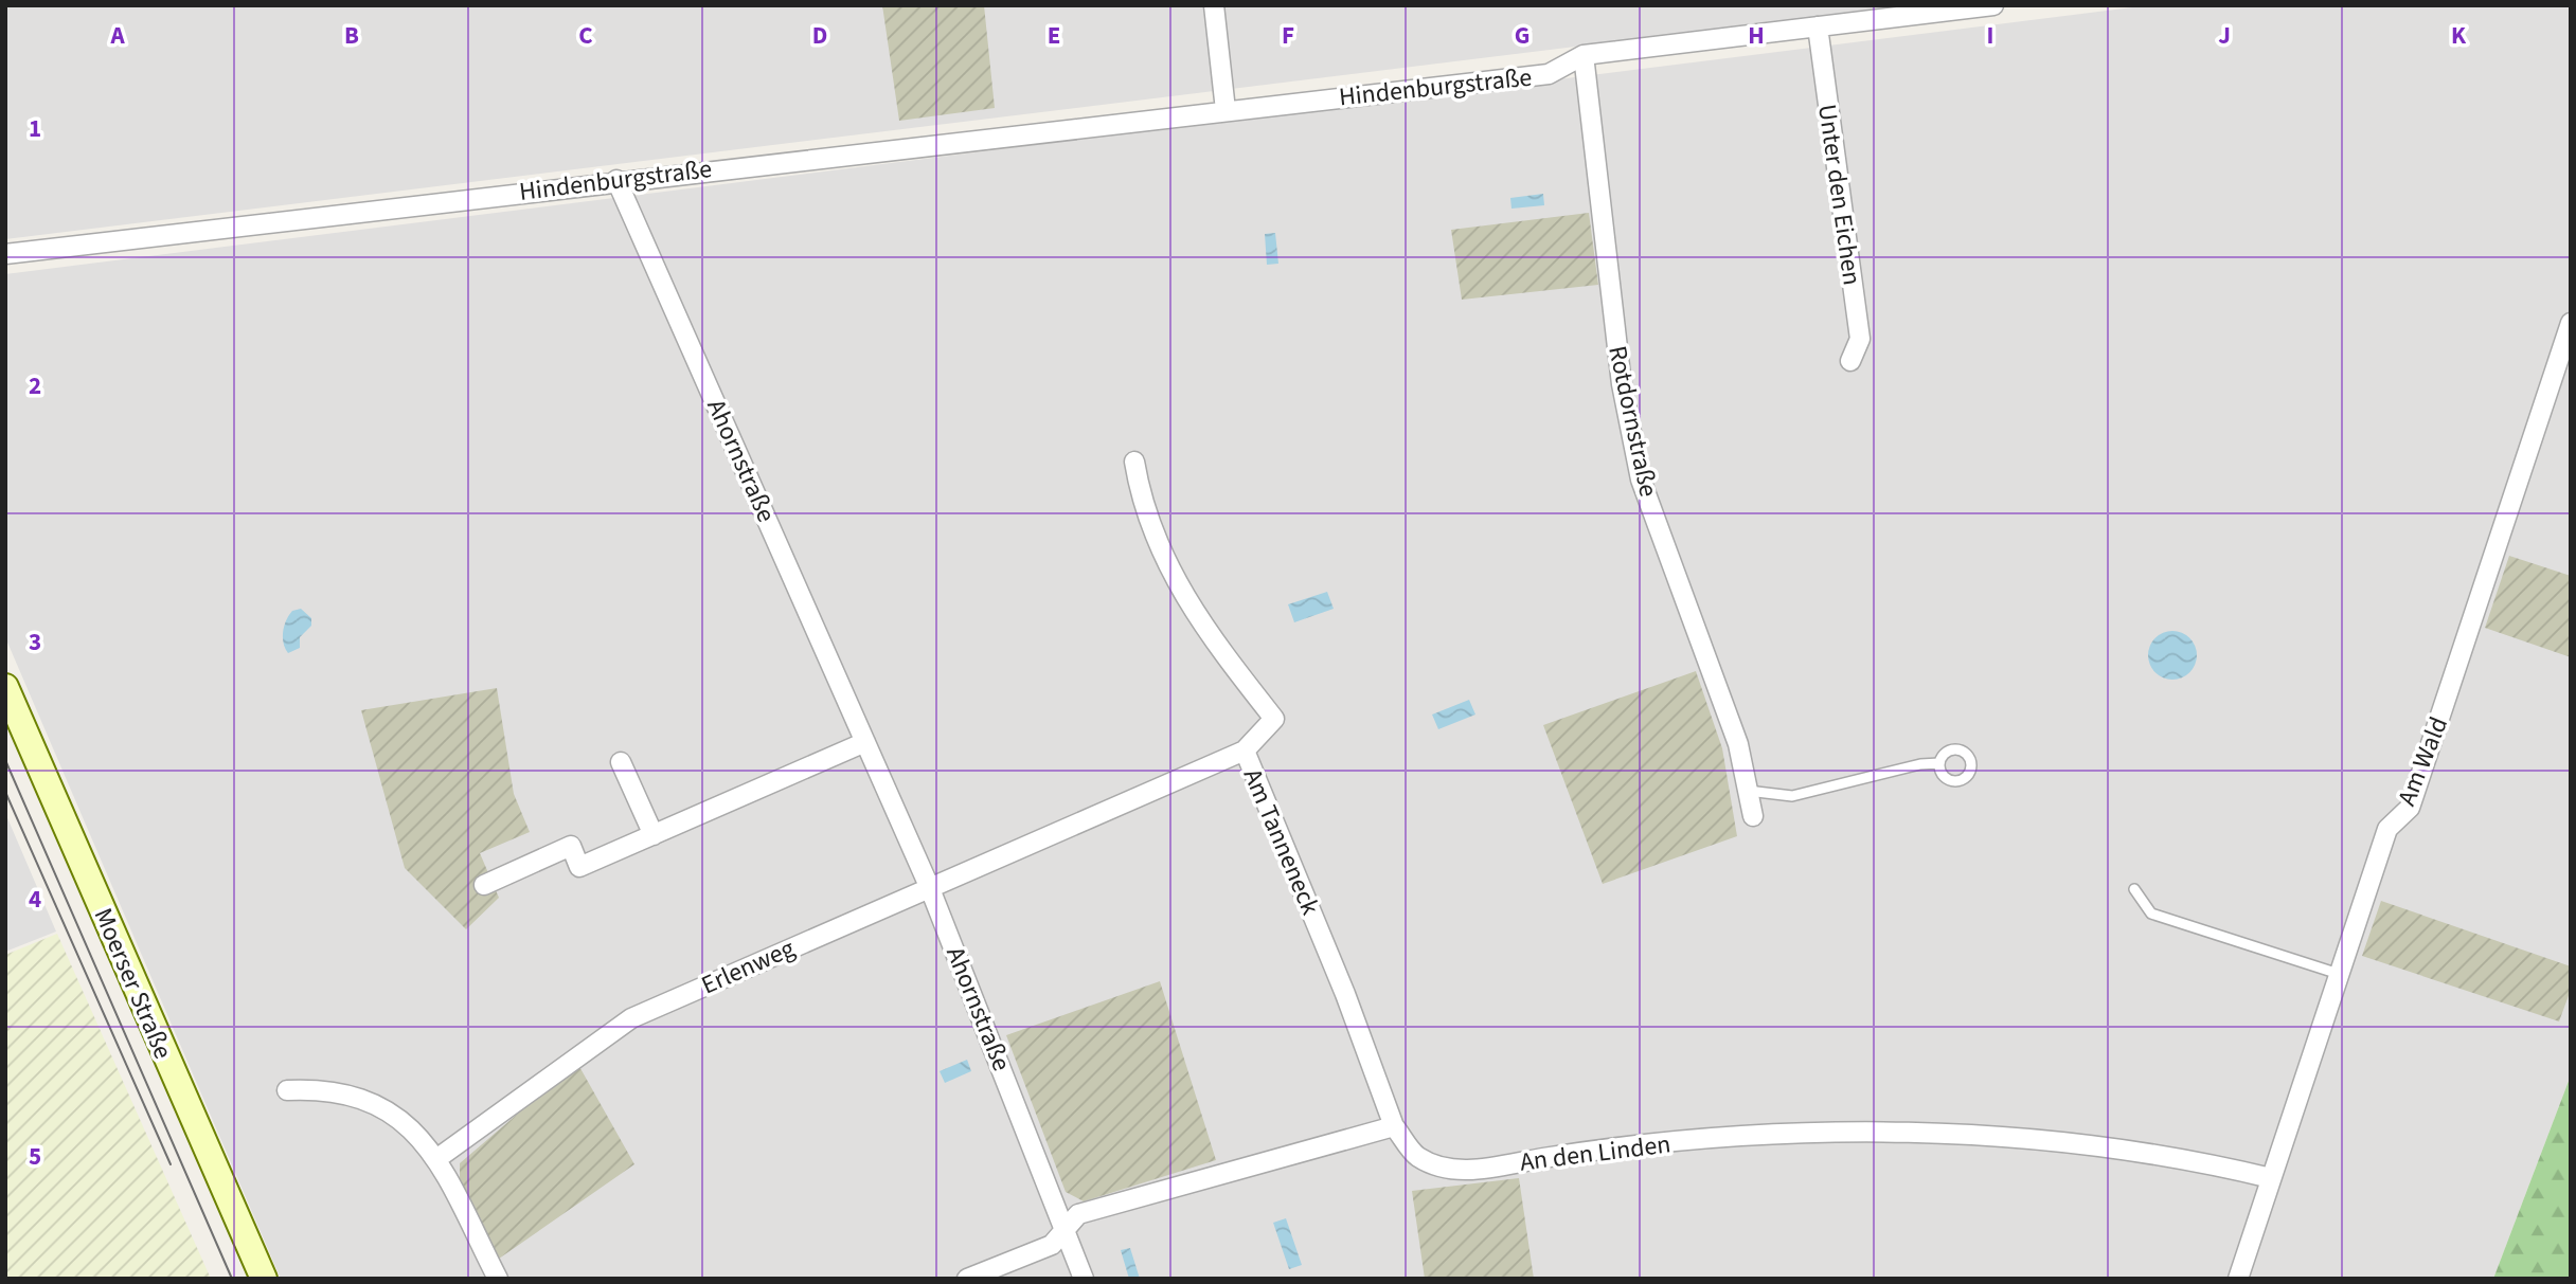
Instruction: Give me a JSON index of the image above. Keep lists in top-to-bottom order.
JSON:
{
  "streets": {
    "main road": ["Moerser Straße"],
    "street": [
      "Hindenburgstraße",
      "Unter den Eichen",
      "Rotdornstraße",
      "Ahornstraße",
      "Am Wald",
      "Am Tanneneck",
      "Erlenweg",
      "An den Linden"
    ]
  },
  "crossings": [
    ["Hindenburgstraße", "Unter den Eichen"],
    ["Hindenburgstraße", "Rotdornstraße"],
    ["Hindenburgstraße", "Ahornstraße"],
    ["Ahornstraße", "Erlenweg"],
    ["Am Wald", "An den Linden"],
    ["Am Tanneneck", "Erlenweg"],
    ["Am Tanneneck", "An den Linden"]
  ],
  "grid": {
    "columns": [
      "A",
      "B",
      "C",
      "D",
      "E",
      "F",
      "G",
      "H",
      "I",
      "J",
      "K"
    ],
    "rows": [
      "1",
      "2",
      "3",
      "4",
      "5"
    ]
  }
}
